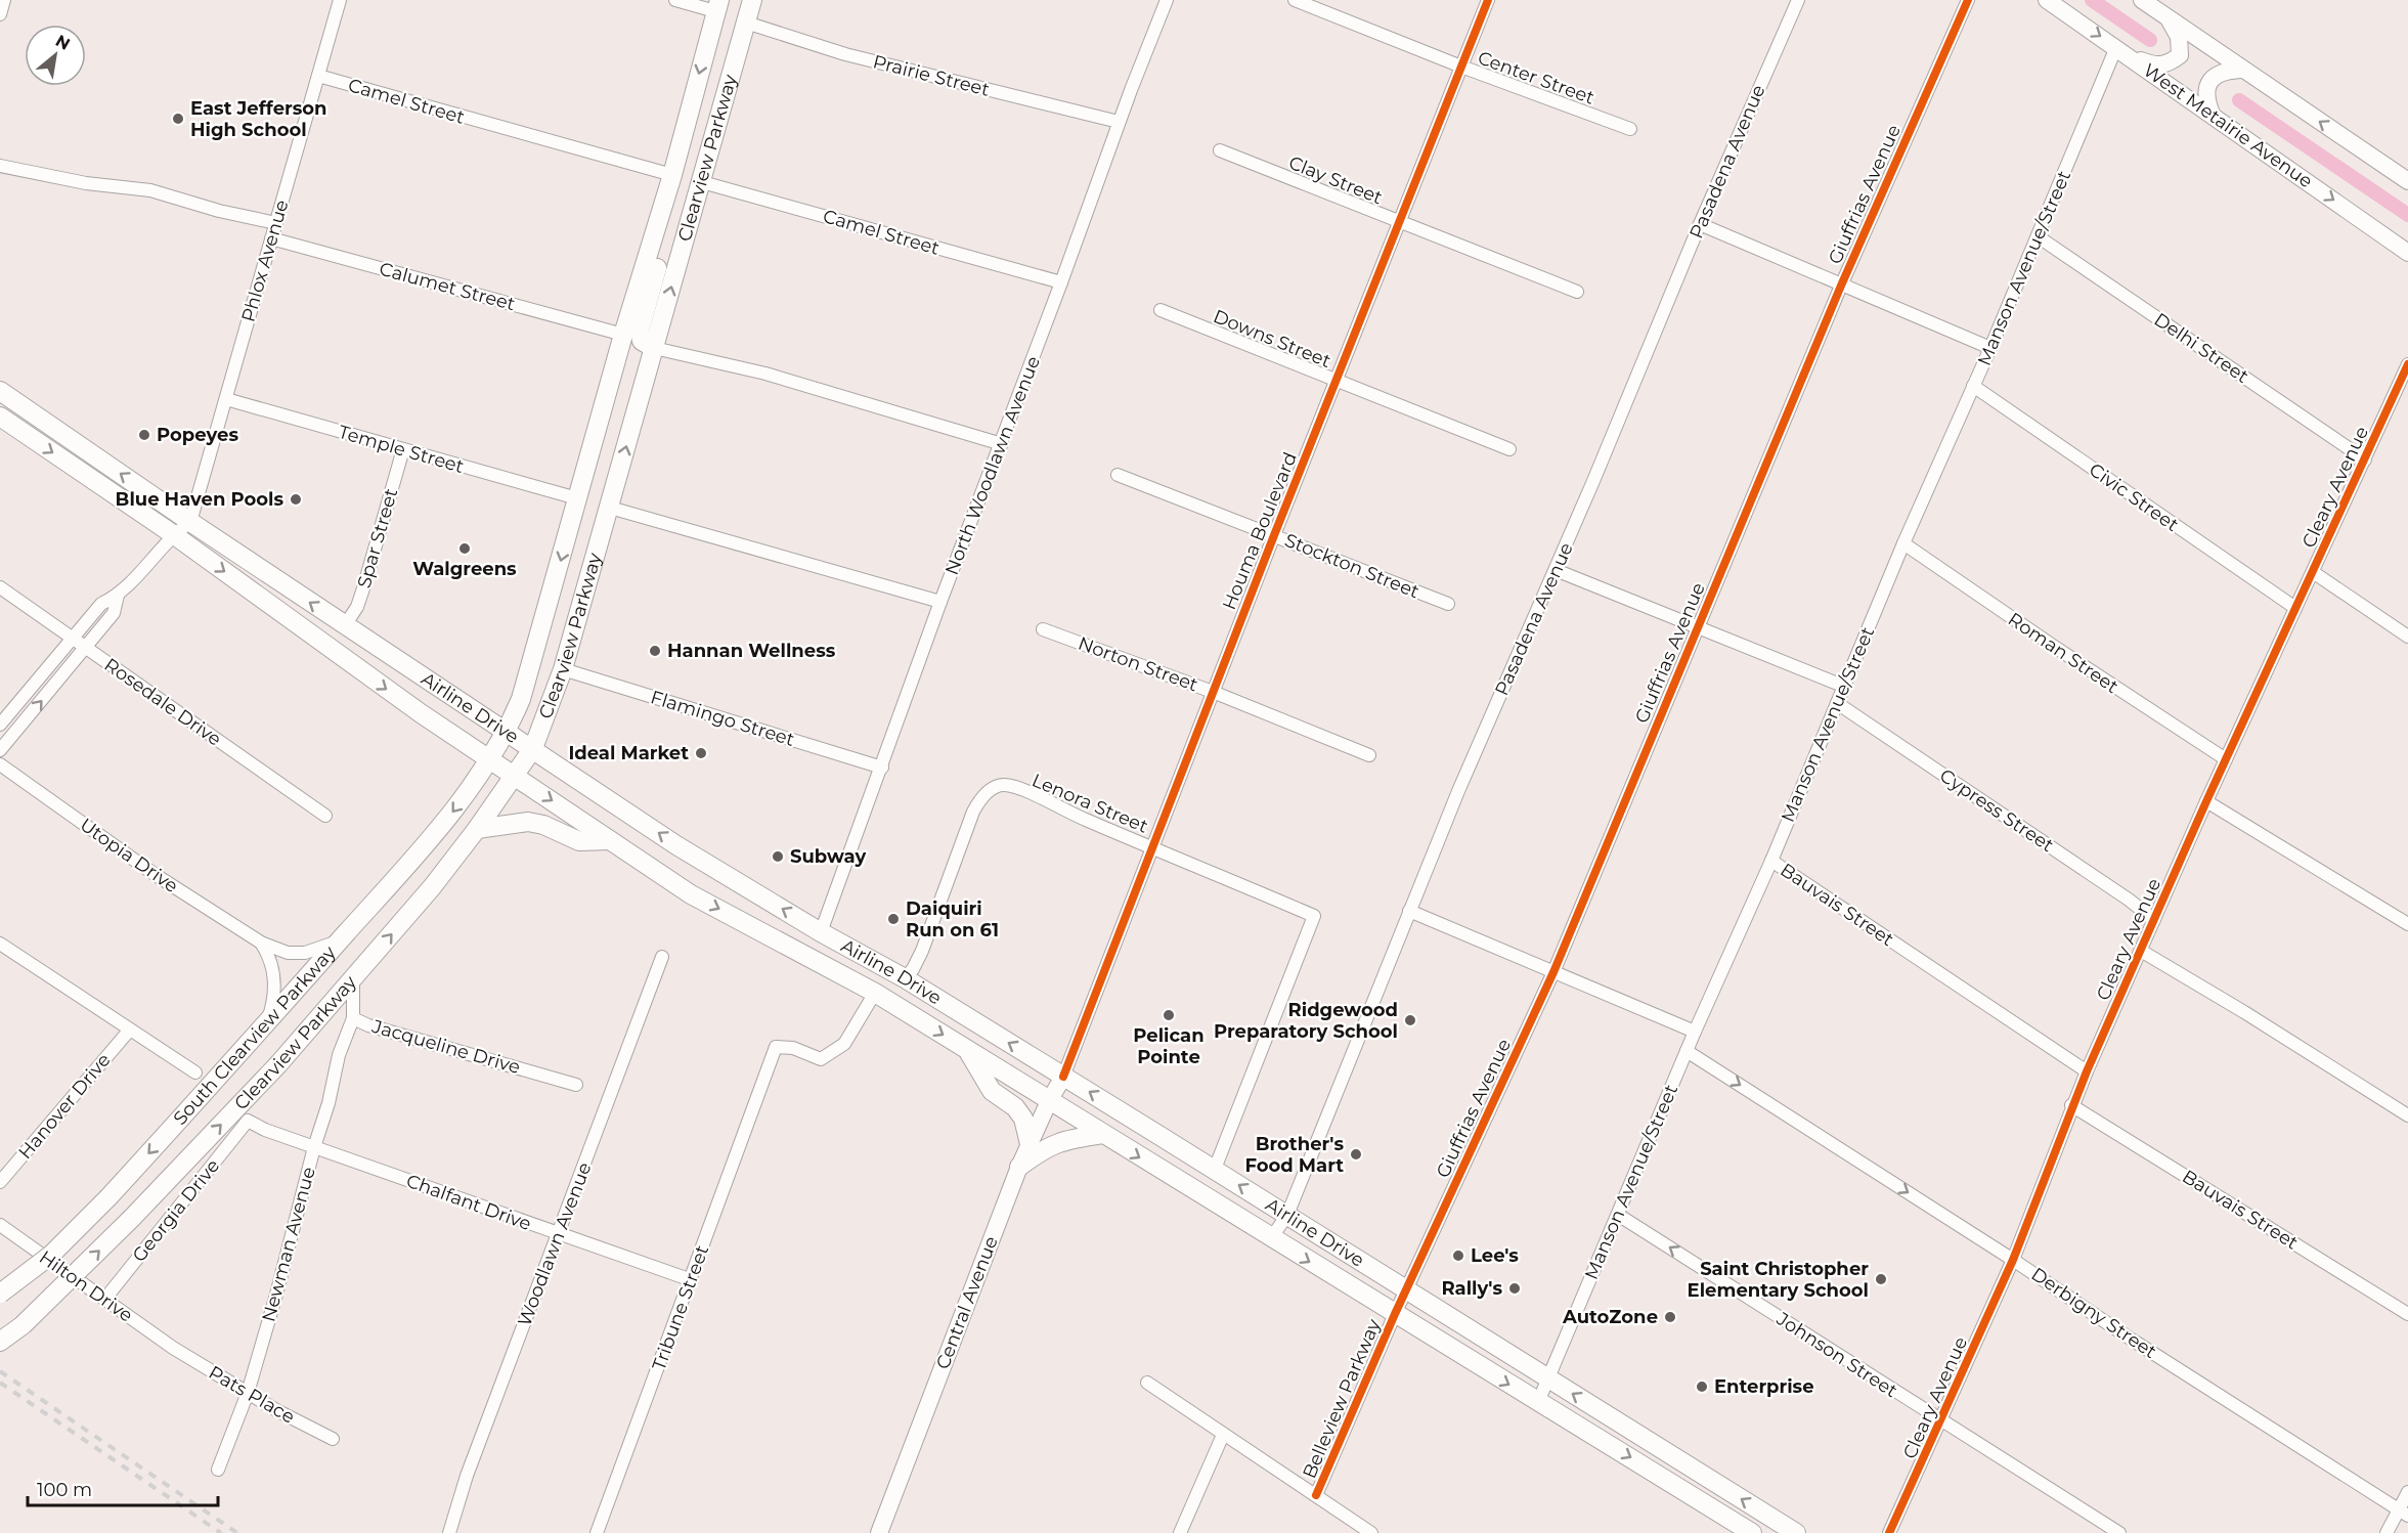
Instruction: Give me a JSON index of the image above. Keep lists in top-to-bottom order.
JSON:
{
  "streets": {
    "highway": ["Clearview Parkway", "Airline Drive", "South Clearview Parkway"],
    "main road": ["West Metairie Avenue", "Central Avenue"],
    "street": [
      "Prairie Street",
      "Center Street",
      "Camel Street",
      "Pasadena Avenue",
      "Clay Street",
      "Giuffrias Avenue",
      "Phlox Avenue",
      "Manson Avenue/Street",
      "Calumet Street",
      "Downs Street",
      "Delhi Street",
      "Temple Street",
      "North Woodlawn Avenue",
      "Cleary Avenue",
      "Civic Street",
      "Houma Boulevard",
      "Spar Street",
      "Stockton Street",
      "Roman Street",
      "Norton Street",
      "Rosedale Drive",
      "Flamingo Street",
      "Lenora Street",
      "Cypress Street",
      "Utopia Drive",
      "Bauvais Street",
      "Jacqueline Drive",
      "Hanover Drive",
      "Chalfant Drive",
      "Georgia Drive",
      "Newman Avenue",
      "Woodlawn Avenue",
      "Hilton Drive",
      "Tribune Street",
      "Derbigny Street",
      "Johnson Street",
      "Pats Place",
      "Belleview Parkway"
    ]
  },
  "crossings": [
    ["Prairie Street", "Clearview Parkway"],
    ["Prairie Street", "North Woodlawn Avenue"],
    ["Center Street", "Houma Boulevard"],
    ["Camel Street", "Clearview Parkway"],
    ["Camel Street", "Phlox Avenue"],
    ["Camel Street", "North Woodlawn Avenue"],
    ["West Metairie Avenue", "Manson Avenue/Street"],
    ["Clearview Parkway", "Calumet Street"],
    ["Clearview Parkway", "Temple Street"],
    ["Clearview Parkway", "Airline Drive"],
    ["Clearview Parkway", "Flamingo Street"],
    ["Clearview Parkway", "South Clearview Parkway"],
    ["Clearview Parkway", "Jacqueline Drive"],
    ["Pasadena Avenue", "Airline Drive"],
    ["Clay Street", "Houma Boulevard"],
    ["Giuffrias Avenue", "Airline Drive"],
    ["Giuffrias Avenue", "Belleview Parkway"],
    ["Phlox Avenue", "Calumet Street"],
    ["Phlox Avenue", "Temple Street"],
    ["Phlox Avenue", "Airline Drive"],
    ["Manson Avenue/Street", "Delhi Street"],
    ["Manson Avenue/Street", "Civic Street"],
    ["Manson Avenue/Street", "Roman Street"],
    ["Manson Avenue/Street", "Airline Drive"],
    ["Manson Avenue/Street", "Cypress Street"],
    ["Manson Avenue/Street", "Bauvais Street"],
    ["Manson Avenue/Street", "Derbigny Street"],
    ["Manson Avenue/Street", "Johnson Street"],
    ["Downs Street", "Houma Boulevard"],
    ["Delhi Street", "Cleary Avenue"],
    ["Temple Street", "Spar Street"],
    ["North Woodlawn Avenue", "Airline Drive"],
    ["North Woodlawn Avenue", "Flamingo Street"],
    ["Cleary Avenue", "Civic Street"],
    ["Cleary Avenue", "Roman Street"],
    ["Cleary Avenue", "Cypress Street"],
    ["Cleary Avenue", "Bauvais Street"],
    ["Cleary Avenue", "Derbigny Street"],
    ["Cleary Avenue", "Johnson Street"],
    ["Houma Boulevard", "Stockton Street"],
    ["Houma Boulevard", "Norton Street"],
    ["Houma Boulevard", "Airline Drive"],
    ["Houma Boulevard", "Lenora Street"],
    ["Houma Boulevard", "Central Avenue"],
    ["Spar Street", "Airline Drive"],
    ["Airline Drive", "Lenora Street"],
    ["Airline Drive", "South Clearview Parkway"],
    ["Airline Drive", "Central Avenue"],
    ["Airline Drive", "Tribune Street"],
    ["Airline Drive", "Belleview Parkway"],
    ["Utopia Drive", "South Clearview Parkway"],
    ["Jacqueline Drive", "Newman Avenue"],
    ["Chalfant Drive", "Georgia Drive"],
    ["Chalfant Drive", "Newman Avenue"],
    ["Chalfant Drive", "Woodlawn Avenue"],
    ["Chalfant Drive", "Tribune Street"],
    ["Georgia Drive", "Hilton Drive"],
    ["Newman Avenue", "Pats Place"],
    ["Hilton Drive", "Pats Place"]
  ],
  "one_way": ["South Clearview Parkway", "Derbigny Street", "Johnson Street"],
  "places": [
    "East Jefferson High School",
    "Popeyes",
    "Blue Haven Pools",
    "Walgreens",
    "Hannan Wellness",
    "Ideal Market",
    "Subway",
    "Daiquiri Run on 61",
    "Pelican Pointe",
    "Ridgewood Preparatory School",
    "Brother's Food Mart",
    "Lee's",
    "Saint Christopher Elementary School",
    "Rally's",
    "AutoZone",
    "Enterprise"
  ],
  "scale_bar": "100 m",
  "north": "top right"
}
